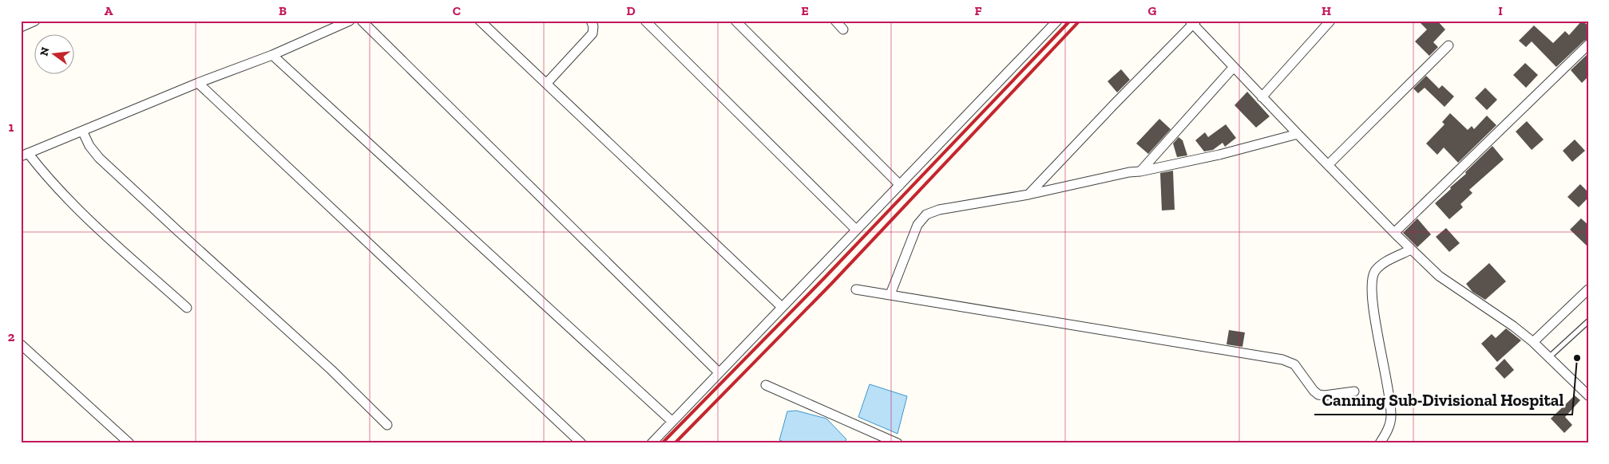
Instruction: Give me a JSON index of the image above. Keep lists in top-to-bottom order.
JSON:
{
  "places": ["Canning Sub-Divisional Hospital"],
  "north": "left",
  "grid": {
    "columns": [
      "A",
      "B",
      "C",
      "D",
      "E",
      "F",
      "G",
      "H",
      "I"
    ],
    "rows": ["1", "2"]
  }
}
